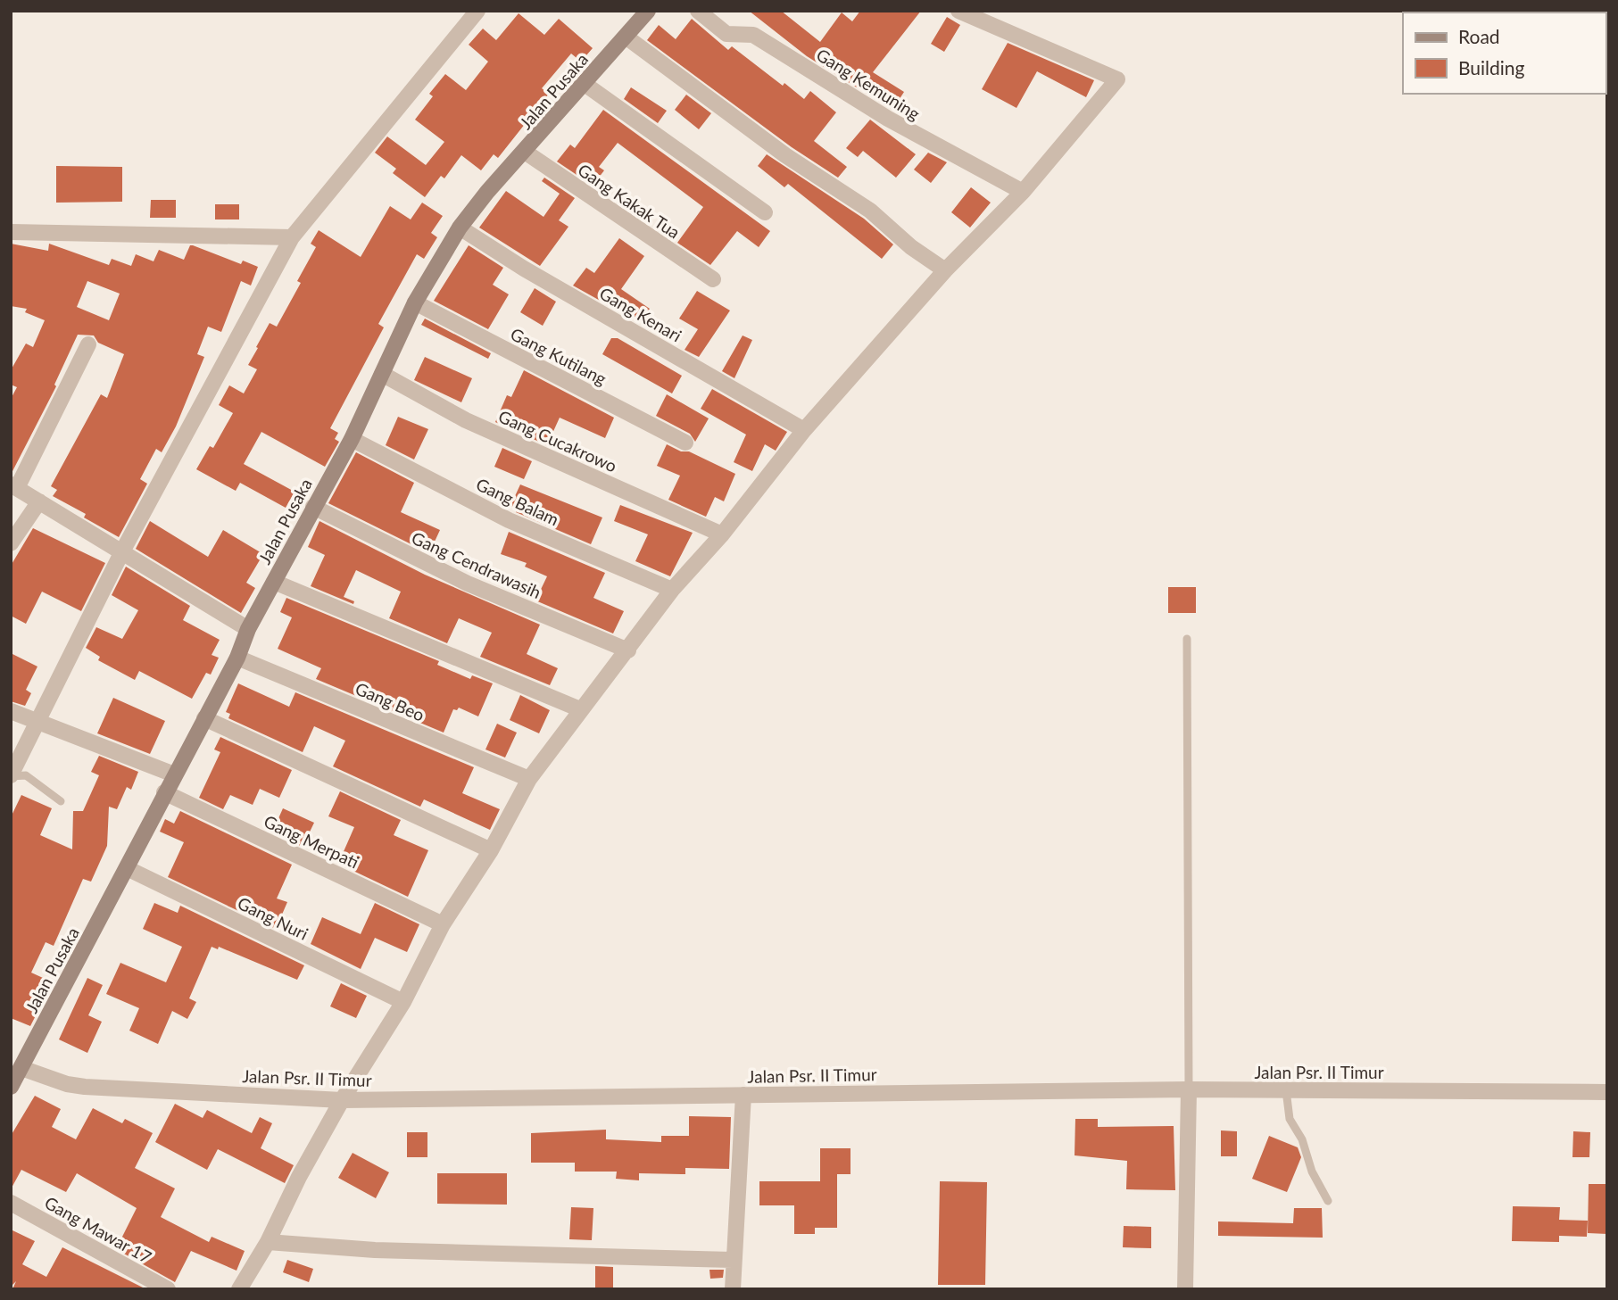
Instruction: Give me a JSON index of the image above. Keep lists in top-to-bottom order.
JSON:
{
  "streets": {
    "main road": ["Jalan Pusaka"],
    "street": [
      "Gang Kemuning",
      "Gang Kakak Tua",
      "Gang Kenari",
      "Gang Kutilang",
      "Gang Cucakrowo",
      "Gang Balam",
      "Gang Cendrawasih",
      "Gang Beo",
      "Gang Merpati",
      "Gang Nuri",
      "Jalan Psr. II Timur",
      "Gang Mawar 17"
    ]
  },
  "crossings": [
    ["Jalan Pusaka", "Gang Kakak Tua"],
    ["Jalan Pusaka", "Gang Kenari"],
    ["Jalan Pusaka", "Gang Kutilang"],
    ["Jalan Pusaka", "Gang Cucakrowo"],
    ["Jalan Pusaka", "Gang Balam"],
    ["Jalan Pusaka", "Gang Cendrawasih"],
    ["Jalan Pusaka", "Gang Beo"],
    ["Jalan Pusaka", "Gang Merpati"],
    ["Jalan Pusaka", "Gang Nuri"],
    ["Jalan Pusaka", "Jalan Psr. II Timur"]
  ],
  "legend": ["Road", "Building"]
}
